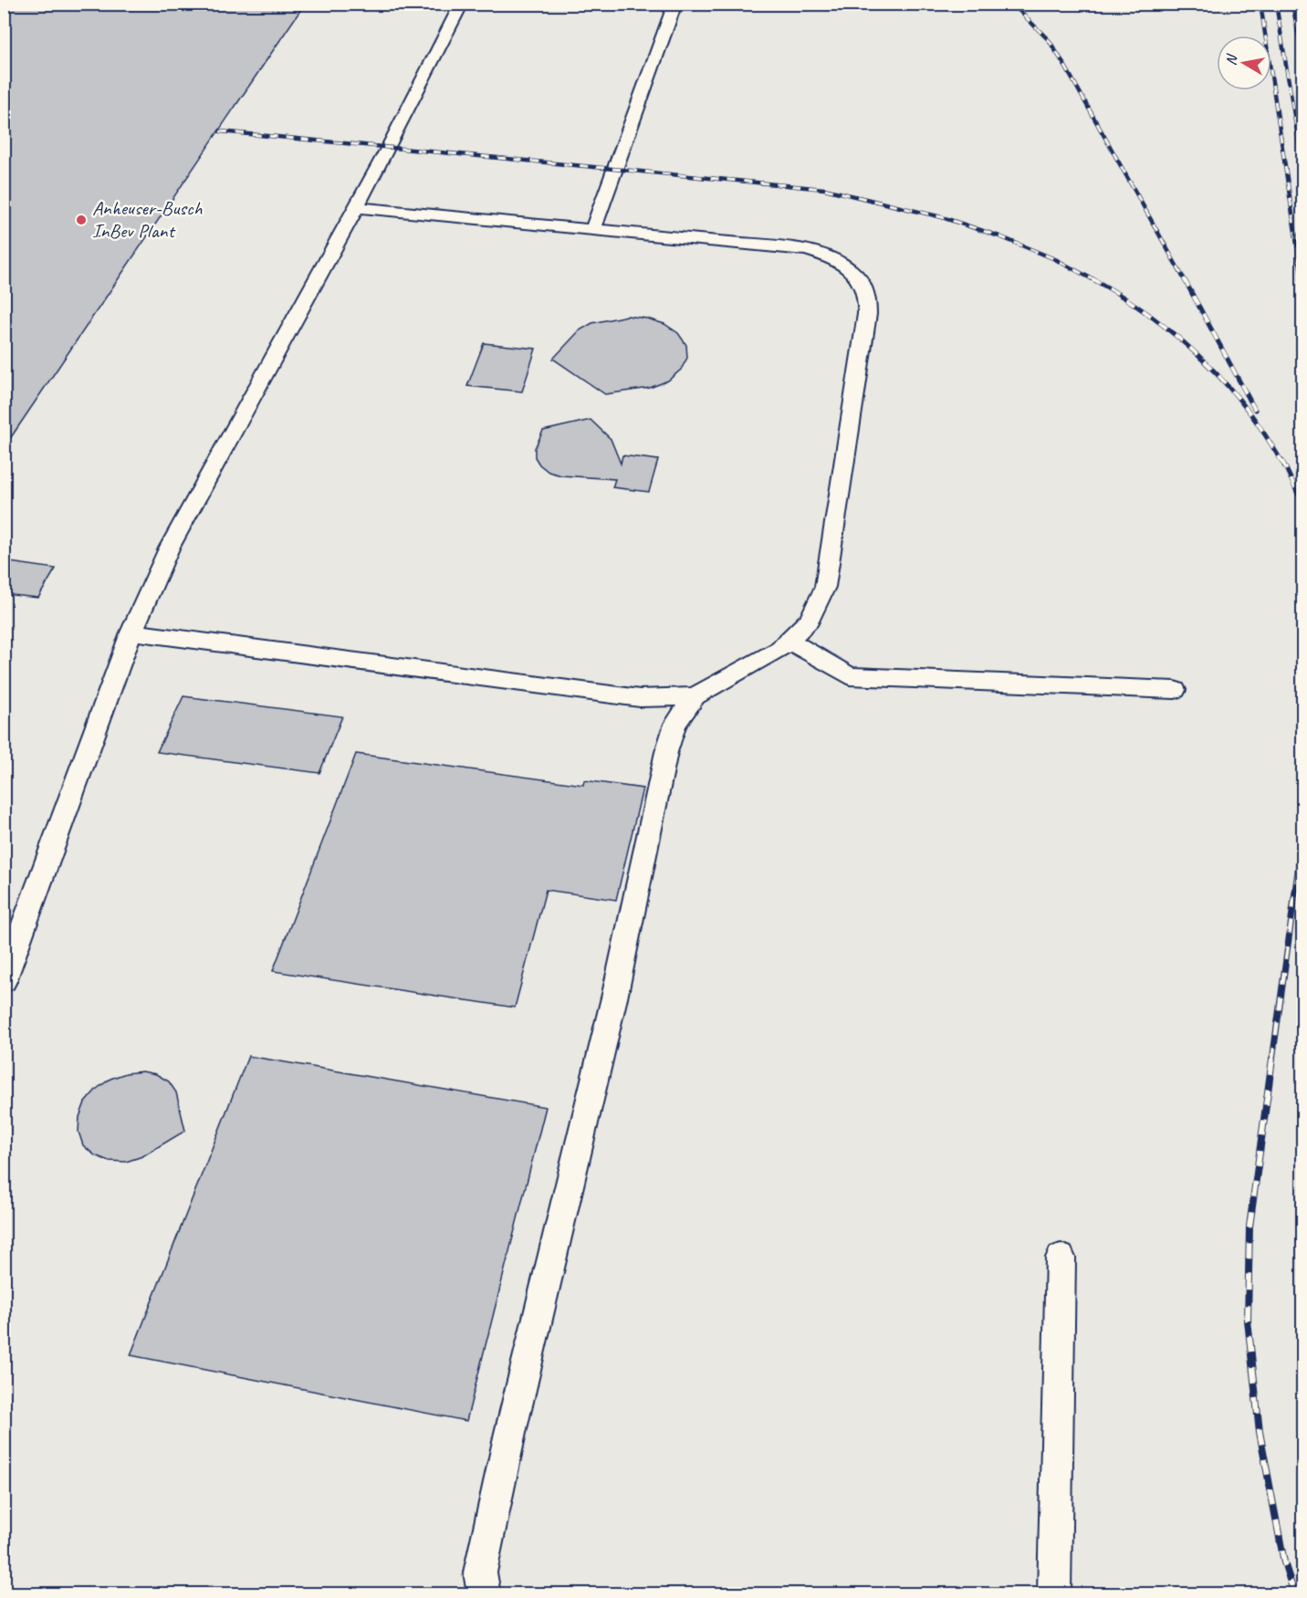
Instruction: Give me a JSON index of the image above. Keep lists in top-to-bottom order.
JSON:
{
  "places": ["Anheuser-Busch InBev Plant"],
  "north": "left"
}
